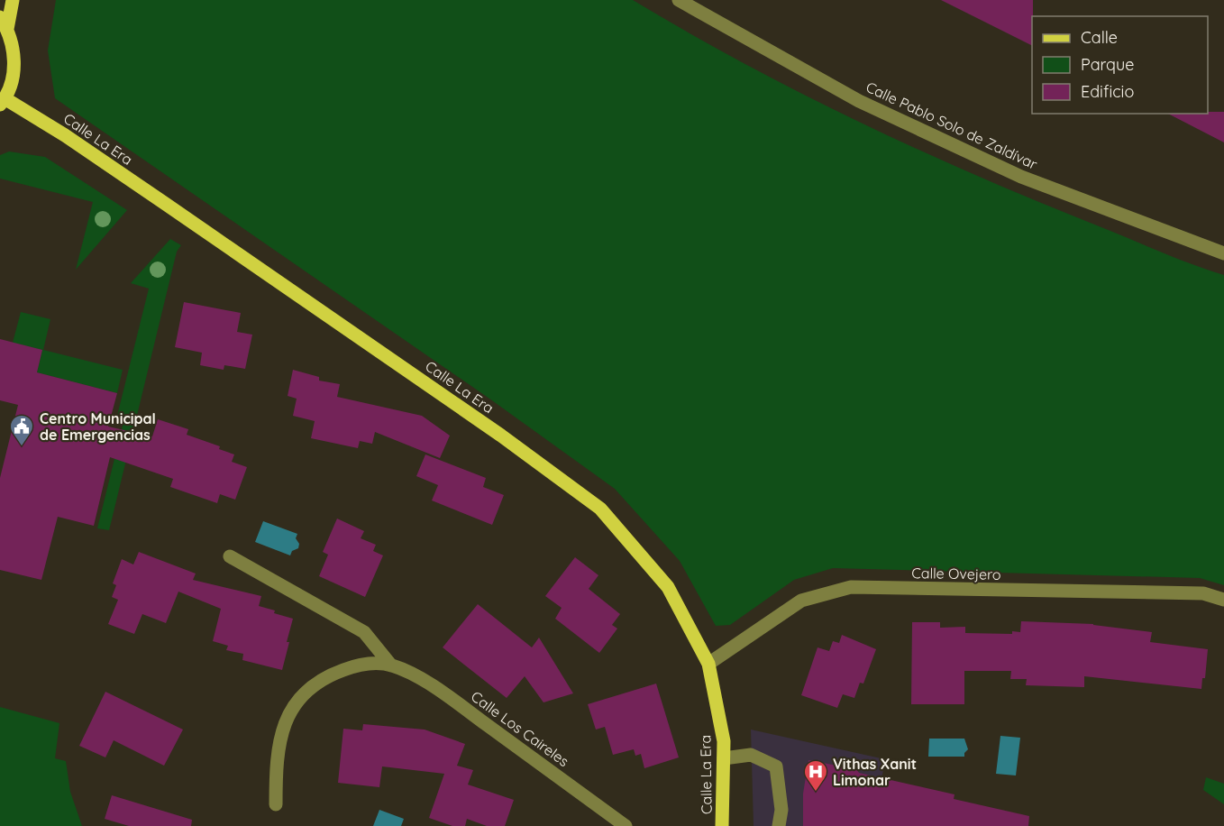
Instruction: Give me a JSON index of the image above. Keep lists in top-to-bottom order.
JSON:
{
  "streets": {
    "main road": ["Calle La Era"],
    "street": ["Calle Pablo Solo de Zaldívar", "Calle Ovejero", "Calle Los Caireles"]
  },
  "crossings": [
    ["Calle La Era", "Calle Ovejero"]
  ],
  "places": {
    "public building": ["Centro Municipal de Emergencias"],
    "hospital": ["Vithas Xanit Limonar"]
  },
  "legend": ["Calle", "Parque", "Edificio"]
}
